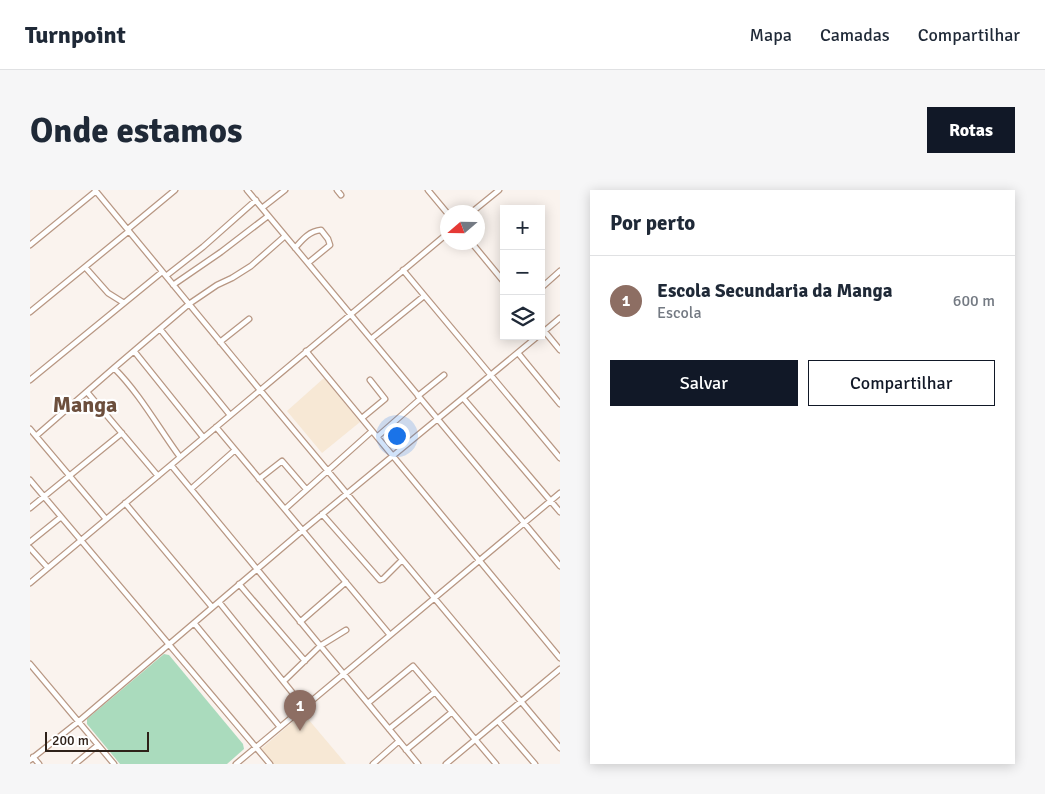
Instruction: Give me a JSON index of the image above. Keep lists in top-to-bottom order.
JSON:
{
  "districts": ["Manga"],
  "scale_bar": "200 m",
  "north": "left",
  "page": {
    "header": "Turnpoint",
    "nav": ["Mapa", "Camadas", "Compartilhar"],
    "buttons": [
      "Rotas",
      ["Salvar", "Compartilhar"]
    ],
    "title": "Onde estamos",
    "heading": "Por perto",
    "map_buttons": ["+", "−"],
    "list": [
      {
        "mark": "1",
        "name": "Escola Secundaria da Manga",
        "note": "Escola",
        "value": "600 m"
      }
    ],
    "pins": "1",
    "scale": "200 m"
  }
}
